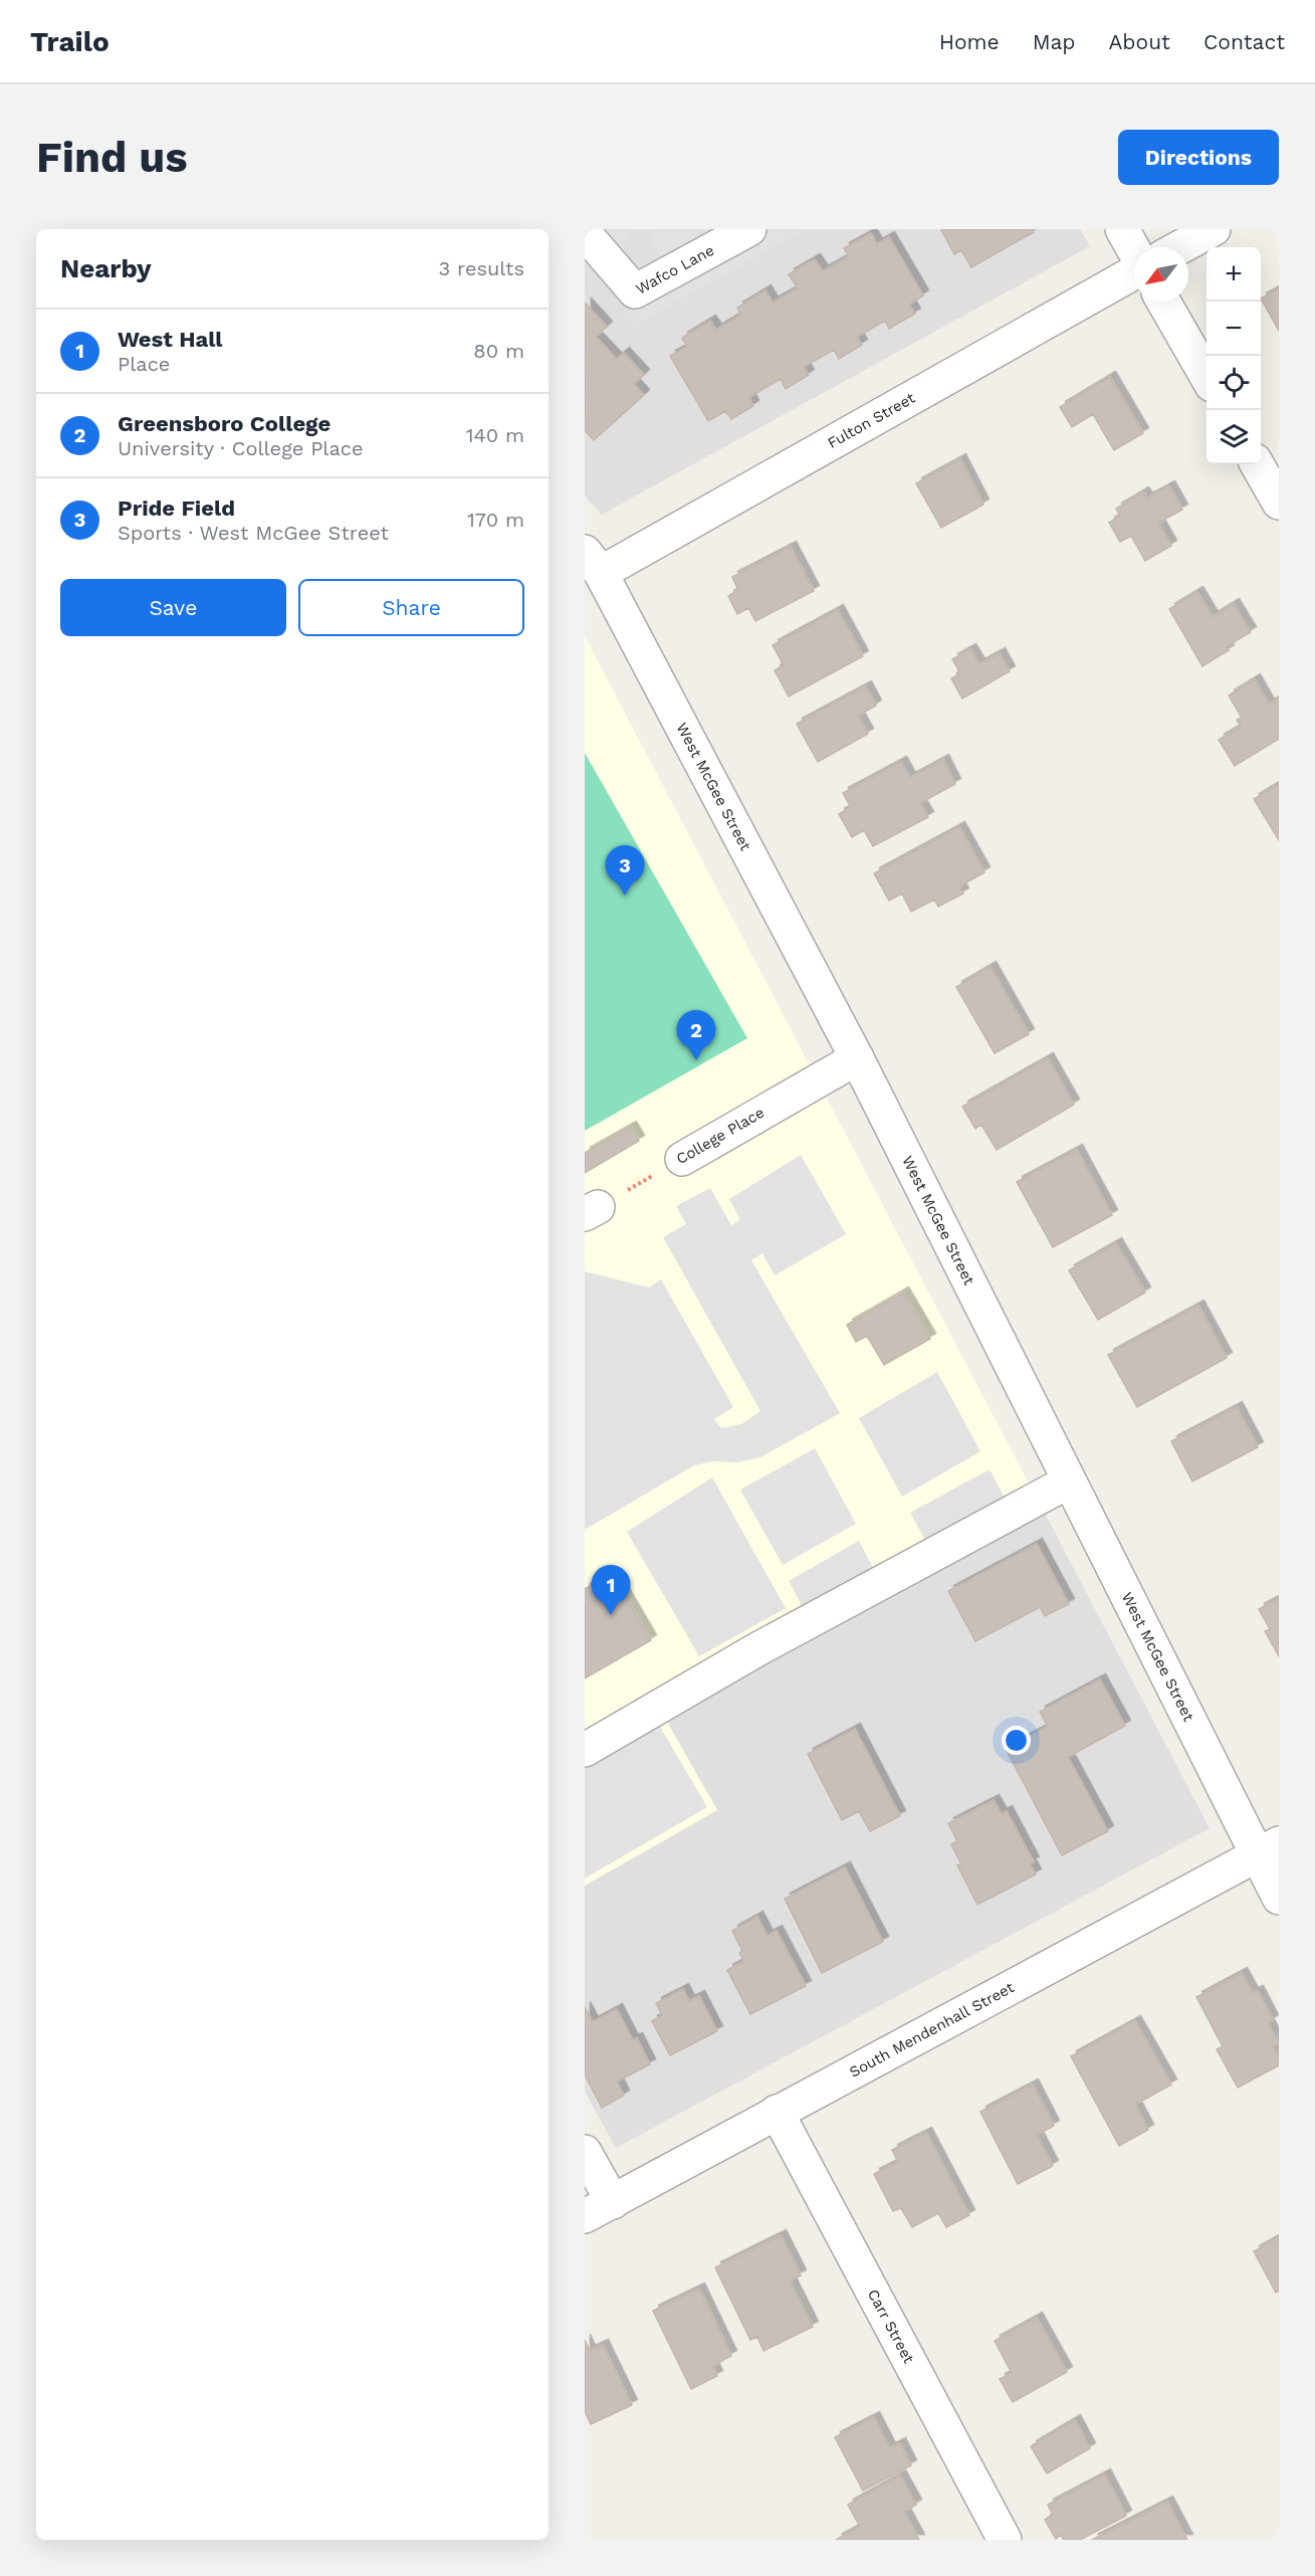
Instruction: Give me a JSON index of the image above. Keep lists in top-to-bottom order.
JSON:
{
  "streets": {
    "street": [
      "Wafco Lane",
      "Fulton Street",
      "West McGee Street",
      "College Place",
      "South Mendenhall Street",
      "Carr Street"
    ]
  },
  "crossings": [
    ["Fulton Street", "West McGee Street"],
    ["West McGee Street", "College Place"],
    ["West McGee Street", "South Mendenhall Street"],
    ["South Mendenhall Street", "Carr Street"]
  ],
  "north": "bottom left",
  "page": {
    "header": "Trailo",
    "nav": [
      "Home",
      "Map",
      "About",
      "Contact"
    ],
    "buttons": [
      "Directions",
      ["Save", "Share"]
    ],
    "title": "Find us",
    "heading": ["Nearby", "3 results"],
    "map_buttons": ["+", "−"],
    "list": [
      {
        "mark": "1",
        "name": "West Hall",
        "note": "Place",
        "value": "80 m"
      },
      {
        "mark": "2",
        "name": "Greensboro College",
        "note": "University · College Place",
        "value": "140 m"
      },
      {
        "mark": "3",
        "name": "Pride Field",
        "note": "Sports · West McGee Street",
        "value": "170 m"
      }
    ],
    "pins": ["3", "2", "1"]
  }
}
